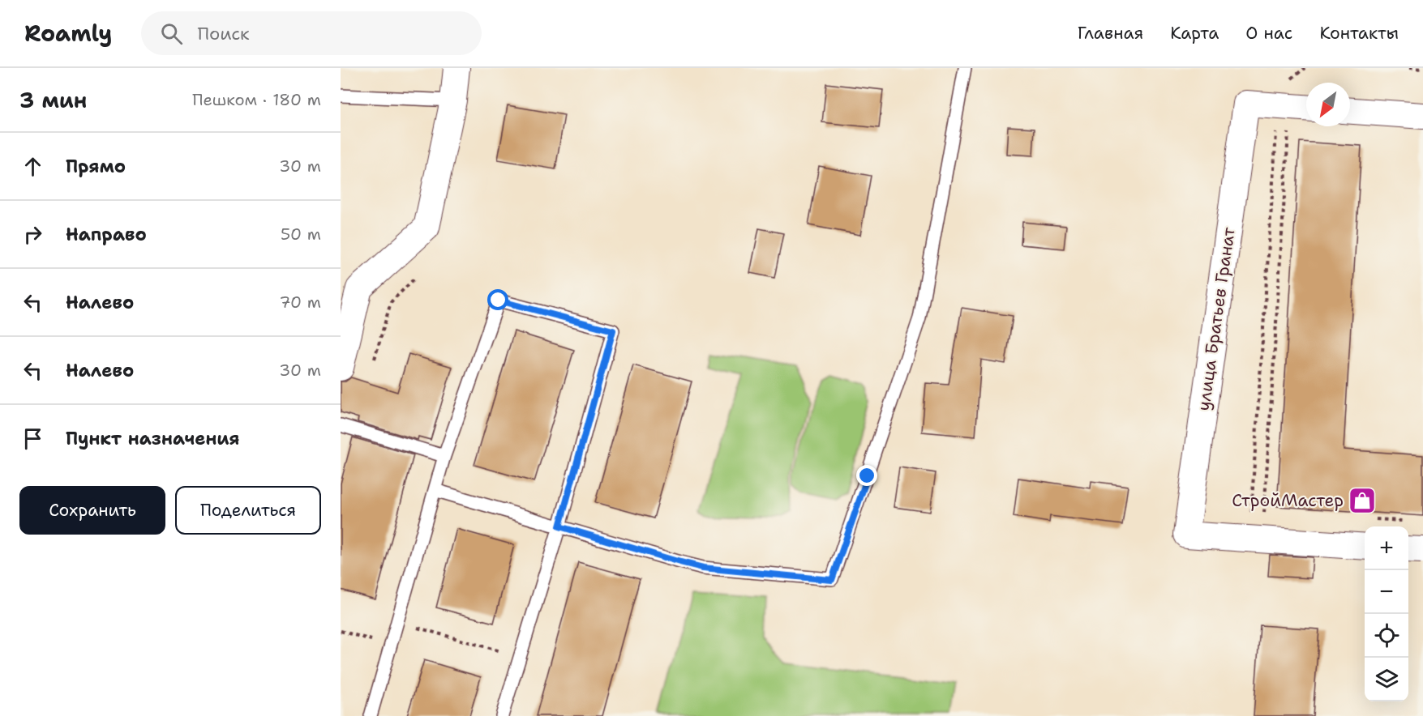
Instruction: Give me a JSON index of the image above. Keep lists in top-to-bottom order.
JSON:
{
  "streets": {
    "street": ["улица Братьев Гранат"]
  },
  "places": {
    "shop": ["СтройМастер"]
  },
  "north": "bottom left",
  "page": {
    "header": "Roamly",
    "search": "Поиск",
    "nav": [
      "Главная",
      "Карта",
      "О нас",
      "Контакты"
    ],
    "heading": ["3 мин", "Пешком · 180 m"],
    "list": [
      ["Прямо", "30 m"],
      ["Направо", "50 m"],
      ["Налево", "70 m"],
      ["Налево", "30 m"],
      "Пункт назначения"
    ],
    "buttons": ["Сохранить", "Поделиться"],
    "map_buttons": ["+", "−"]
  }
}
